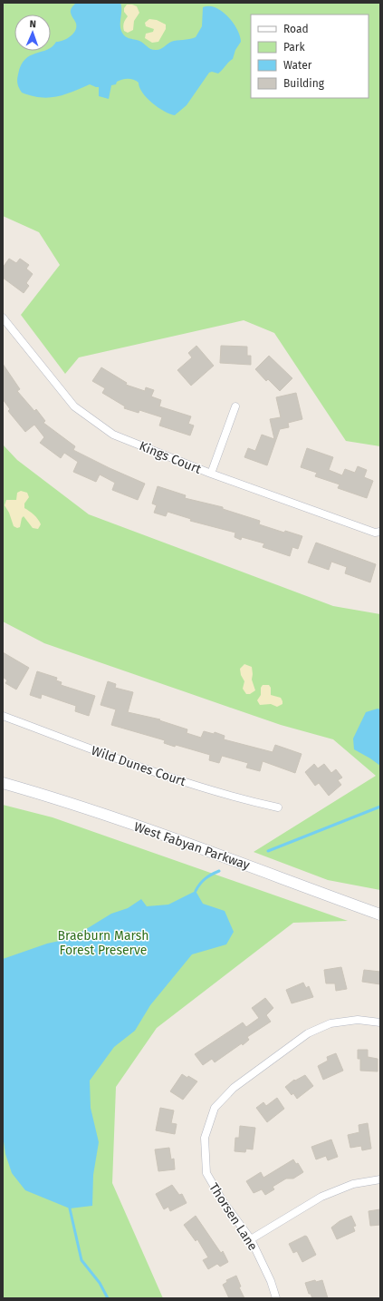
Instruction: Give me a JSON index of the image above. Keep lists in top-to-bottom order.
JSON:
{
  "streets": {
    "main road": ["West Fabyan Parkway"],
    "street": ["Kings Court", "Wild Dunes Court", "Thorsen Lane"]
  },
  "parks": ["Braeburn Marsh Forest Preserve"],
  "legend": [
    "Road",
    "Park",
    "Water",
    "Building"
  ],
  "north": "top"
}
